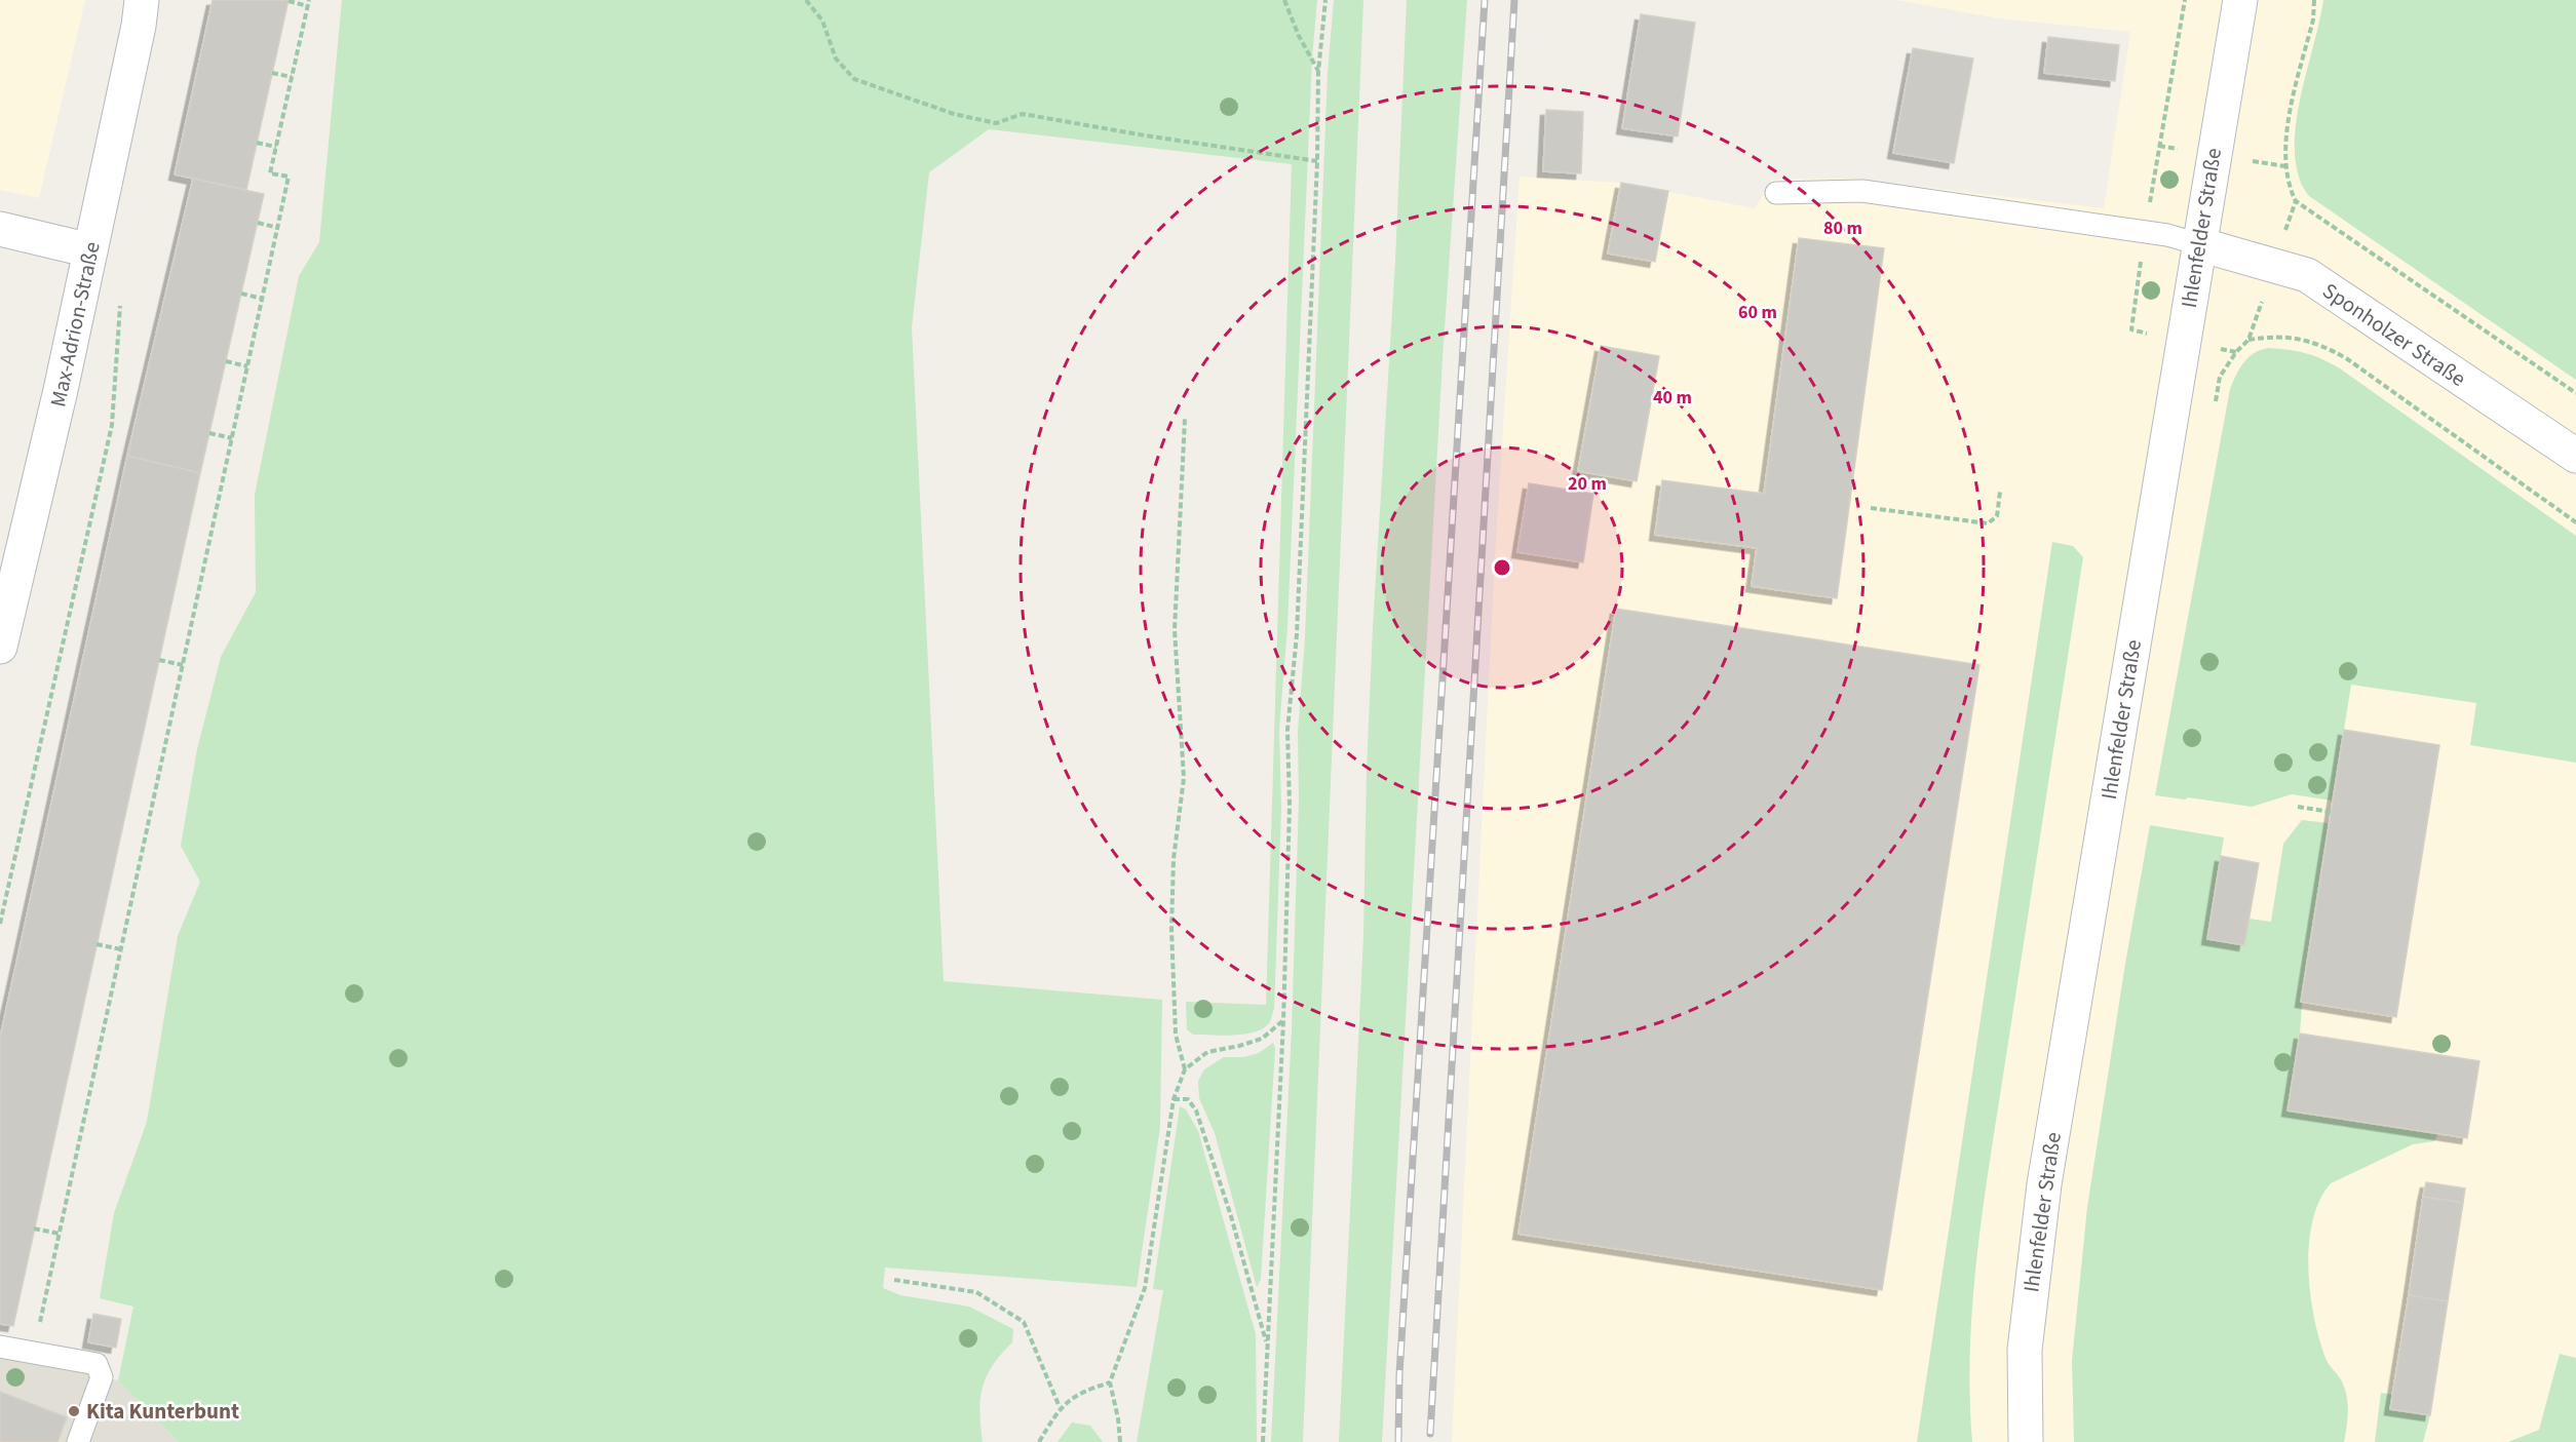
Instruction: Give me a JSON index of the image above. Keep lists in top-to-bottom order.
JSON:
{
  "streets": {
    "main road": ["Ihlenfelder Straße", "Max-Adrion-Straße", "Sponholzer Straße"]
  },
  "crossings": [
    ["Ihlenfelder Straße", "Sponholzer Straße"]
  ],
  "places": ["Kita Kunterbunt"],
  "rings": [
    "80 m",
    "60 m",
    "40 m",
    "20 m"
  ]
}
